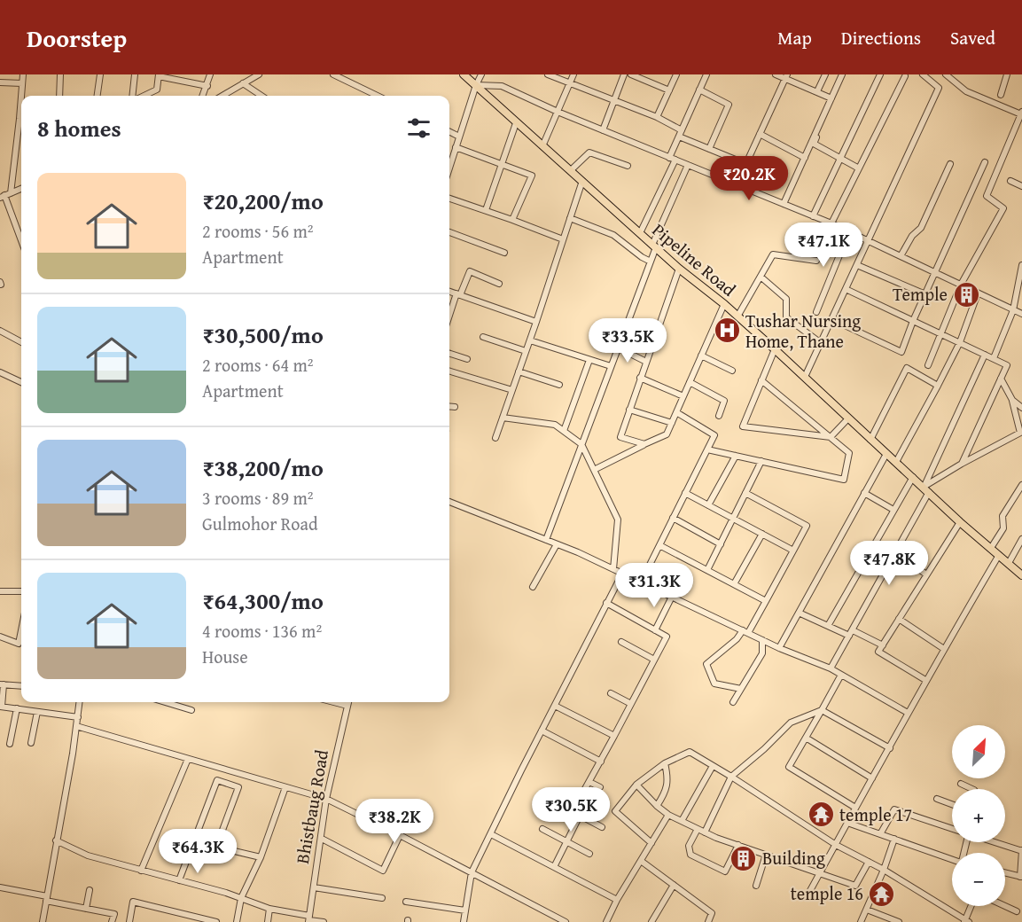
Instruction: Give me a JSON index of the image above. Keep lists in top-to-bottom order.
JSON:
{
  "streets": {
    "main road": ["Pipeline Road"],
    "street": ["Bhistbaug Road"]
  },
  "places": {
    "building": ["Temple", "Building"],
    "hospital": ["Tushar Nursing Home, Thane"],
    "temple": ["temple 17", "temple 16"]
  },
  "north": "top right",
  "page": {
    "header": "Doorstep",
    "nav": ["Map", "Directions", "Saved"],
    "heading": "8 homes",
    "price": [
      "₹20.2K",
      "₹47.1K",
      "₹33.5K",
      "₹47.8K",
      "₹31.3K",
      "₹30.5K",
      "₹38.2K",
      "₹64.3K"
    ],
    "list": [
      {
        "name": "₹20,200/mo",
        "note": "2 rooms · 56 m² · Apartment"
      },
      {
        "name": "₹30,500/mo",
        "note": "2 rooms · 64 m² · Apartment"
      },
      {
        "name": "₹38,200/mo",
        "note": "3 rooms · 89 m² · Gulmohor Road"
      },
      {
        "name": "₹64,300/mo",
        "note": "4 rooms · 136 m² · House"
      }
    ],
    "map_buttons": ["+", "−"]
  }
}
